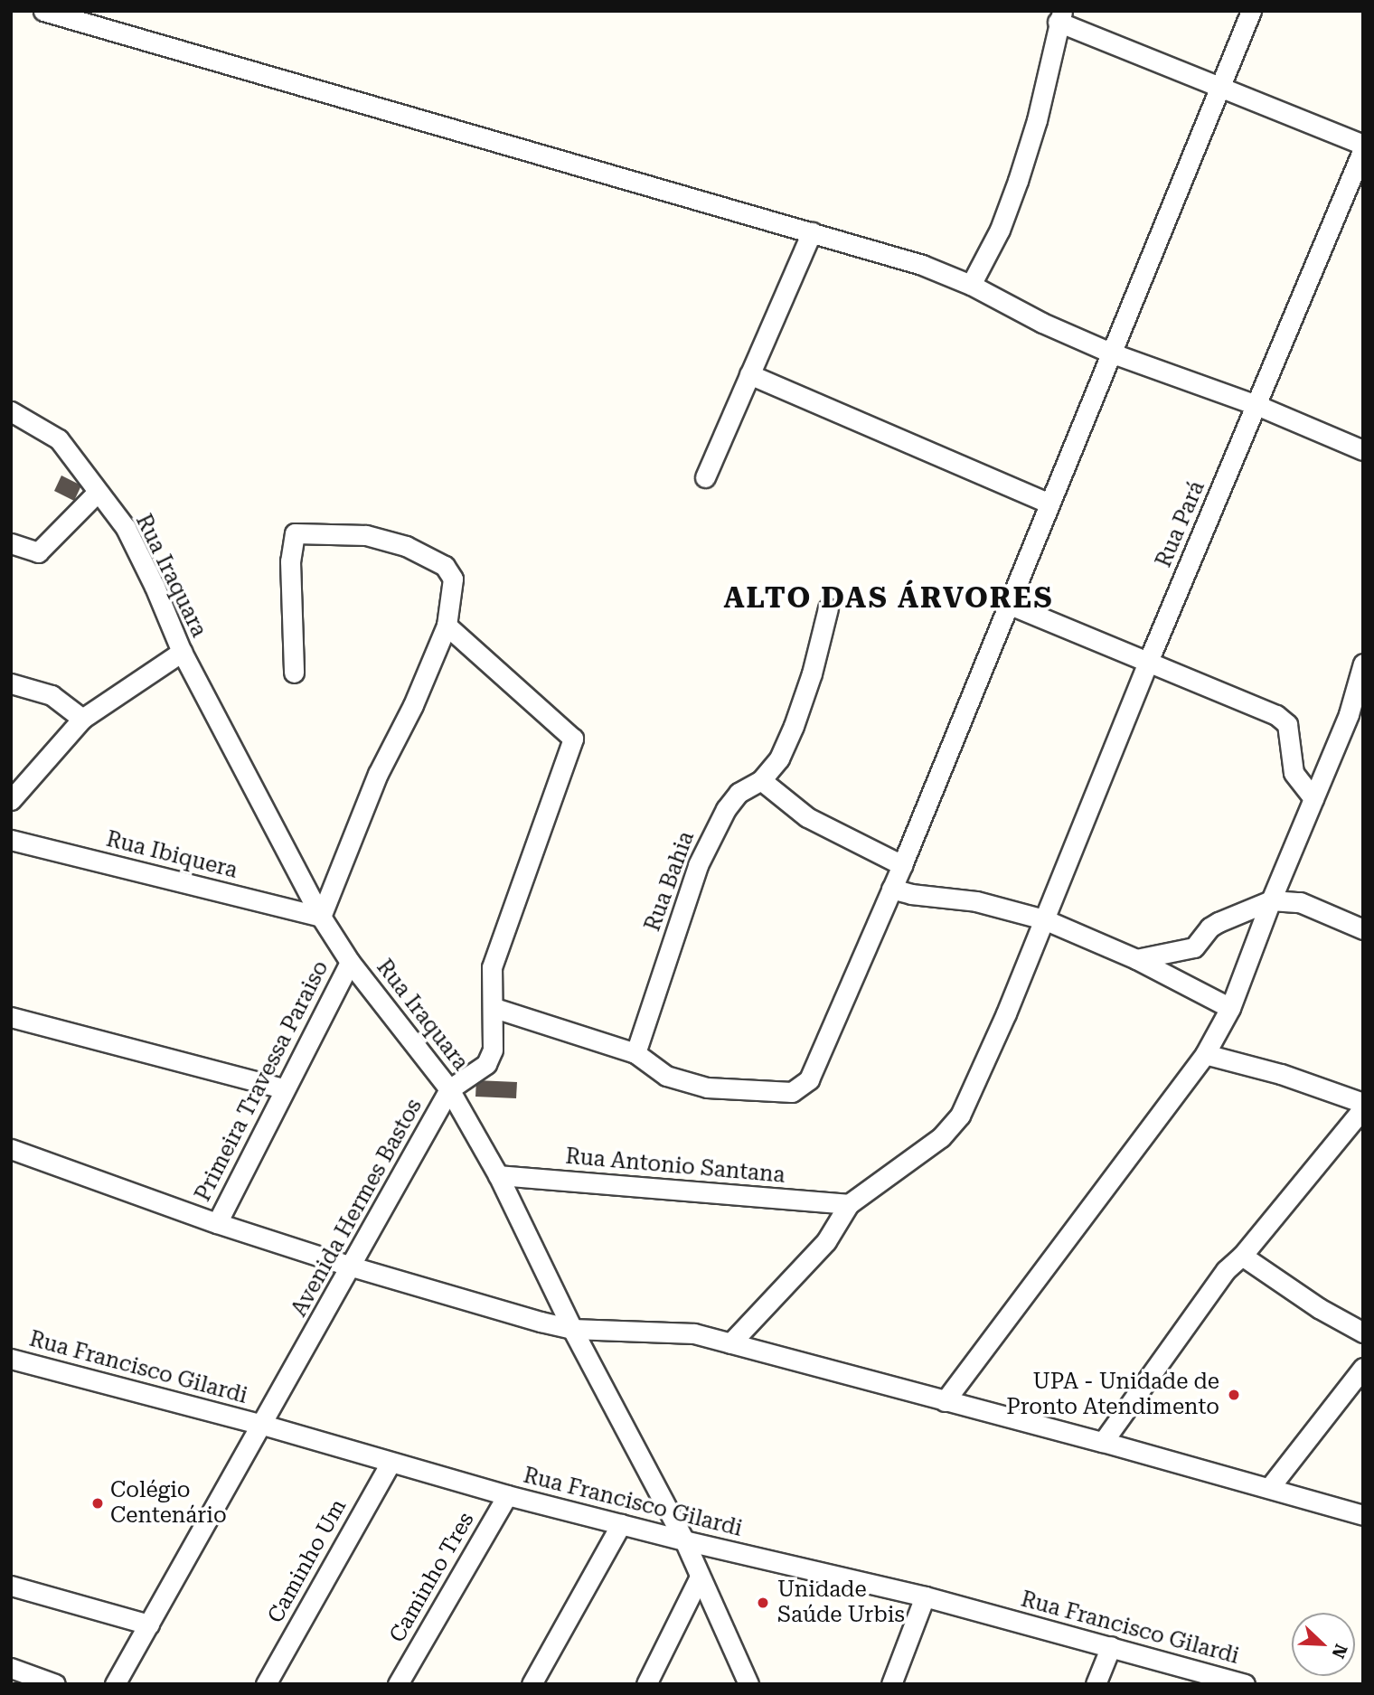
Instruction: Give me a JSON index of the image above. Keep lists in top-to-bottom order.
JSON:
{
  "streets": {
    "street": [
      "Rua Pará",
      "Rua Iraquara",
      "Rua Ibiquera",
      "Rua Bahia",
      "Primeira Travessa Paraiso",
      "Rua Antonio Santana",
      "Avenida Hermes Bastos",
      "Rua Francisco Gilardi",
      "Caminho Um",
      "Caminho Tres"
    ]
  },
  "crossings": [
    ["Rua Pará", "Rua Antonio Santana"],
    ["Rua Iraquara", "Rua Ibiquera"],
    ["Rua Iraquara", "Primeira Travessa Paraiso"],
    ["Rua Iraquara", "Rua Antonio Santana"],
    ["Rua Iraquara", "Avenida Hermes Bastos"],
    ["Rua Iraquara", "Rua Francisco Gilardi"],
    ["Avenida Hermes Bastos", "Rua Francisco Gilardi"],
    ["Rua Francisco Gilardi", "Caminho Um"],
    ["Rua Francisco Gilardi", "Caminho Tres"]
  ],
  "districts": ["ALTO DAS ÁRVORES"],
  "places": ["UPA - Unidade de Pronto Atendimento", "Colégio Centenário", "Unidade Saúde Urbis"],
  "north": "bottom right"
}
